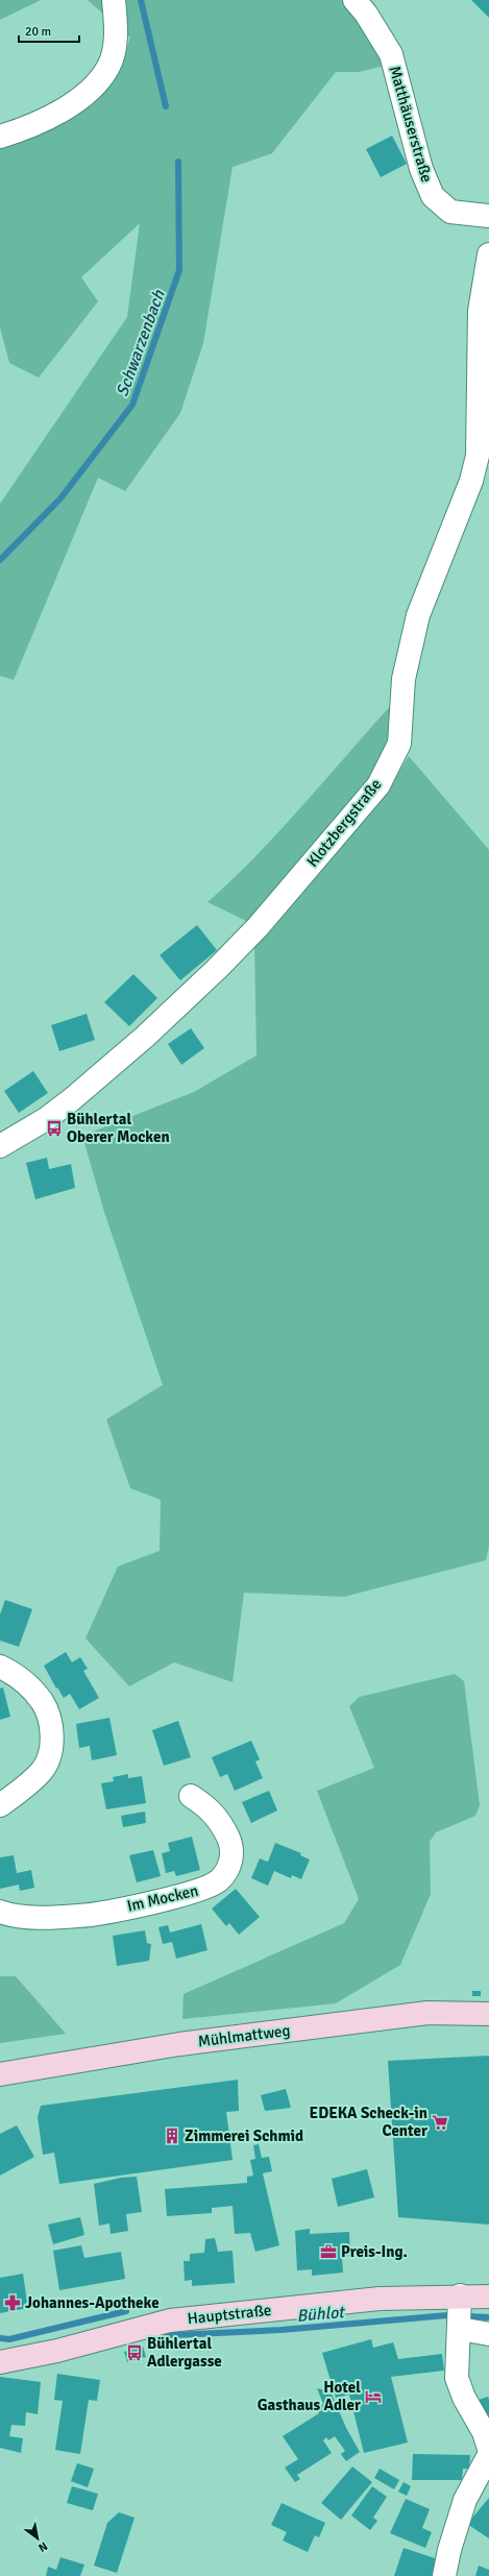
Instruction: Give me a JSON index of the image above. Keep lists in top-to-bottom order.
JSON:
{
  "streets": {
    "street": [
      "Matthäuserstraße",
      "Klotzbergstraße",
      "Im Mocken",
      "Mühlmattweg",
      "Hauptstraße"
    ]
  },
  "water": ["Schwarzenbach", "Bühlot"],
  "places": {
    "bus stop": ["Bühlertal Oberer Mocken", "Bühlertal Adlergasse"],
    "supermarket": ["EDEKA Scheck-in Center"],
    "building": ["Zimmerei Schmid"],
    "office": ["Preis-Ing."],
    "pharmacy": ["Johannes-Apotheke"],
    "hotel": ["Hotel Gasthaus Adler"]
  },
  "scale_bar": "20 m",
  "north": "bottom right"
}
